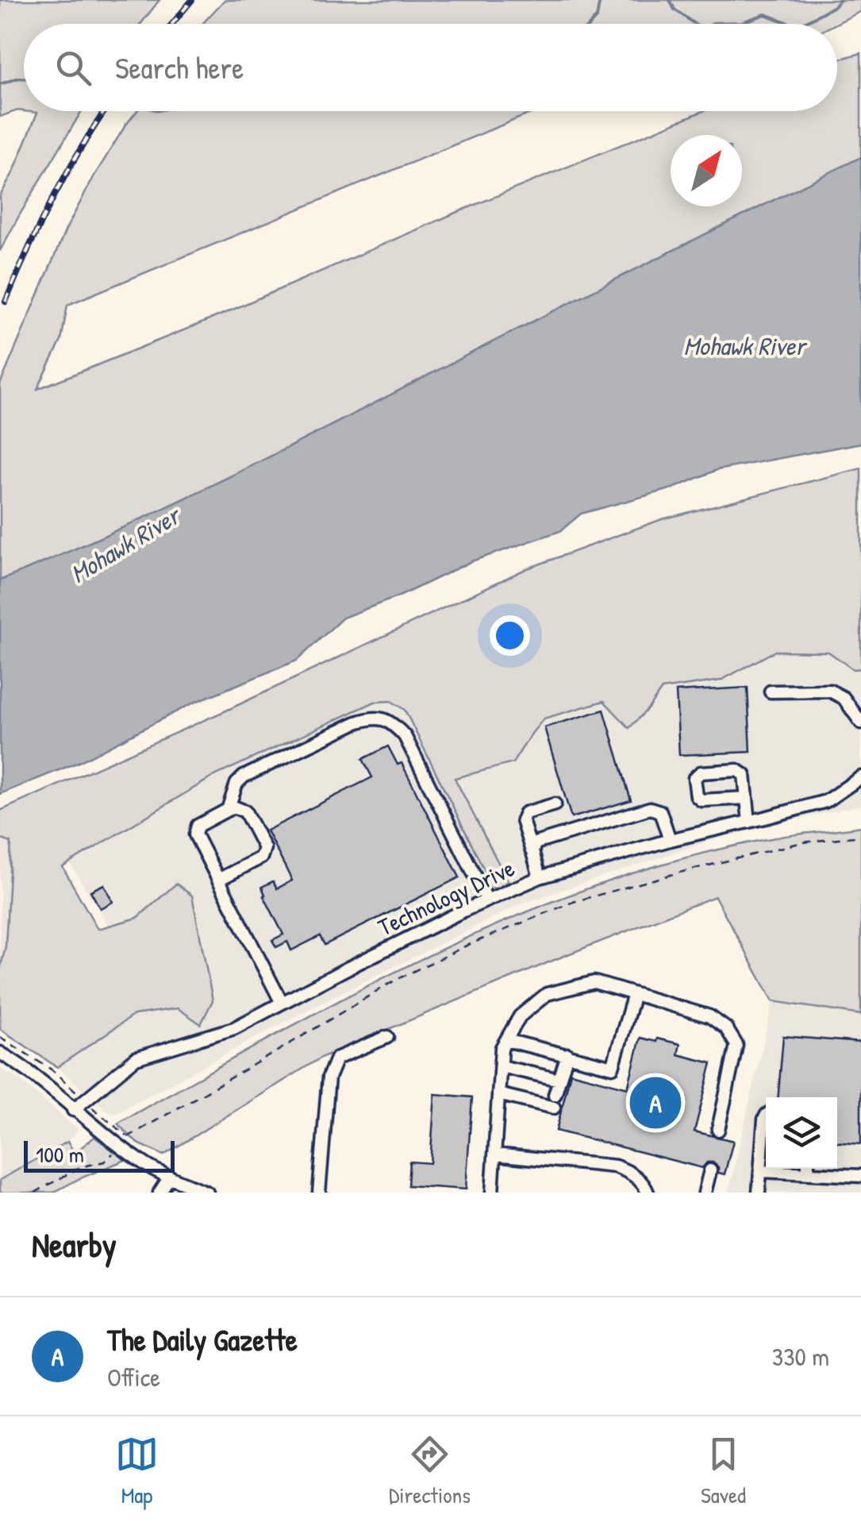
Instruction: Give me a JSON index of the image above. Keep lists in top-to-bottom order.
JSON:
{
  "streets": {
    "street": ["Technology Drive"]
  },
  "water": ["Mohawk River"],
  "scale_bar": "100 m",
  "north": "top right",
  "page": {
    "search": "Search here",
    "pins": "A",
    "scale": "100 m",
    "heading": "Nearby",
    "list": [
      {
        "mark": "A",
        "name": "The Daily Gazette",
        "note": "Office",
        "value": "330 m"
      }
    ],
    "nav": ["Map", "Directions", "Saved"]
  }
}
